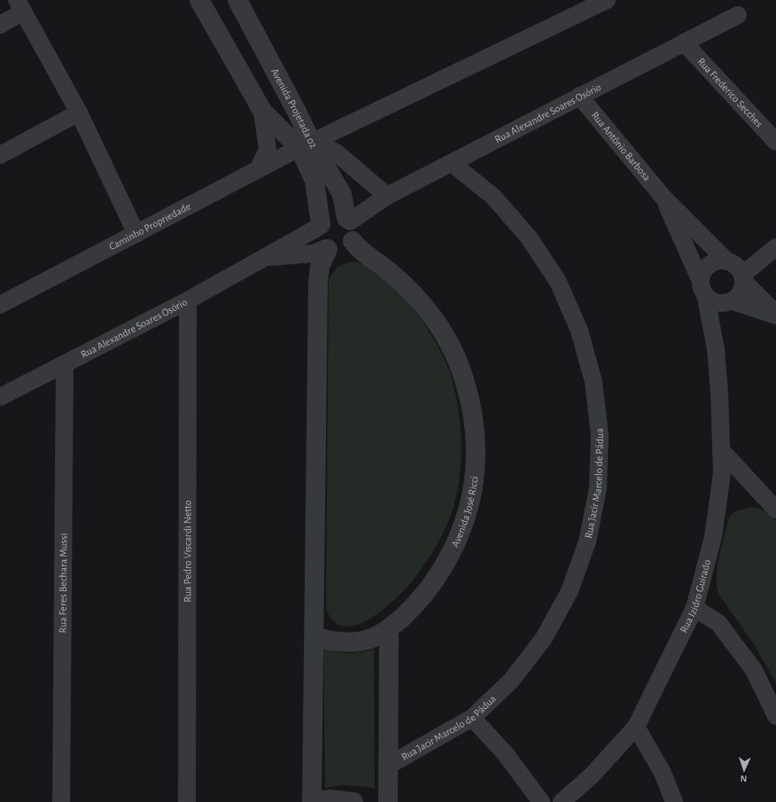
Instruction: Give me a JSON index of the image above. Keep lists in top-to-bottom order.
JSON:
{
  "streets": {
    "street": [
      "Rua Frederico Secches",
      "Avenida Projetada 02",
      "Rua Alexandre Soares Osório",
      "Rua Antônio Barbosa",
      "Caminho Propriedade",
      "Rua Jacir Marcelo de Pádua",
      "Avenida José Ricci",
      "Rua Pedro Viscardi Netto",
      "Rua Feres Bechara Mussi",
      "Rua Izidro Guirado"
    ]
  },
  "crossings": [
    ["Rua Frederico Secches", "Rua Alexandre Soares Osório"],
    ["Avenida Projetada 02", "Rua Alexandre Soares Osório"],
    ["Avenida Projetada 02", "Caminho Propriedade"],
    ["Avenida Projetada 02", "Avenida José Ricci"],
    ["Rua Alexandre Soares Osório", "Rua Antônio Barbosa"],
    ["Rua Alexandre Soares Osório", "Rua Jacir Marcelo de Pádua"],
    ["Rua Alexandre Soares Osório", "Avenida José Ricci"],
    ["Rua Alexandre Soares Osório", "Rua Pedro Viscardi Netto"],
    ["Rua Alexandre Soares Osório", "Rua Feres Bechara Mussi"],
    ["Rua Antônio Barbosa", "Rua Izidro Guirado"]
  ],
  "north": "bottom"
}
